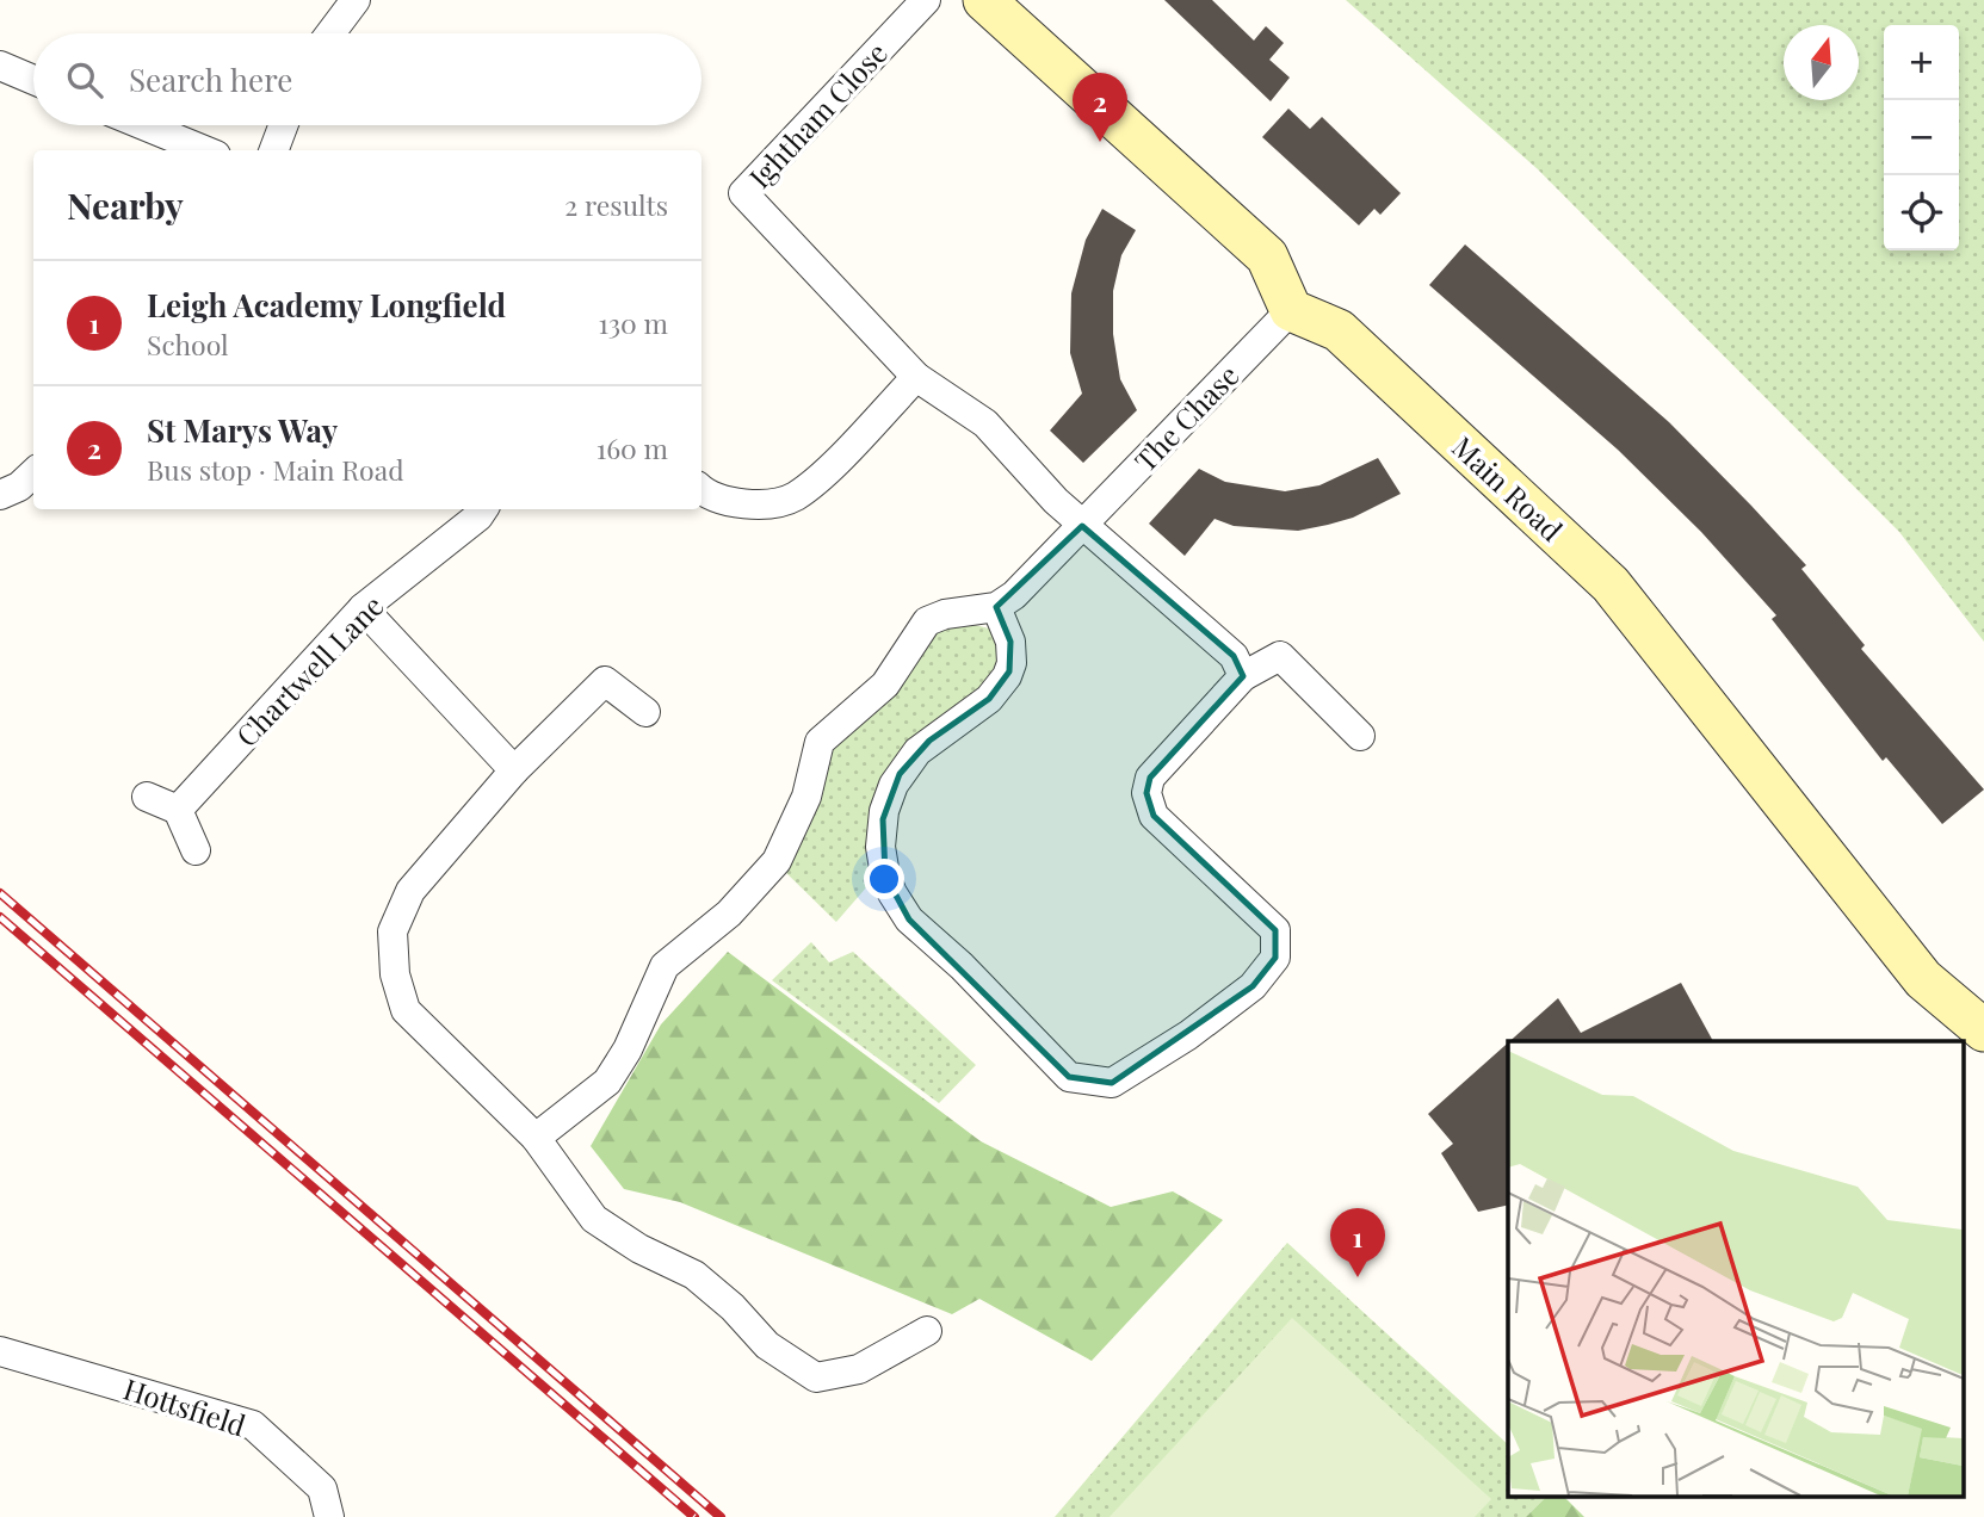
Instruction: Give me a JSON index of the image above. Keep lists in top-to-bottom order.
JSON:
{
  "streets": {
    "main road": ["Main Road"],
    "street": [
      "Ightham Close",
      "The Chase",
      "Chartwell Lane",
      "Hottsfield"
    ]
  },
  "crossings": [
    ["The Chase", "Main Road"]
  ],
  "north": "top",
  "page": {
    "map_buttons": ["+", "−"],
    "search": "Search here",
    "pins": ["2", "1"],
    "heading": ["Nearby", "2 results"],
    "list": [
      {
        "mark": "1",
        "name": "Leigh Academy Longfield",
        "note": "School",
        "value": "130 m"
      },
      {
        "mark": "2",
        "name": "St Marys Way",
        "note": "Bus stop · Main Road",
        "value": "160 m"
      }
    ]
  }
}
